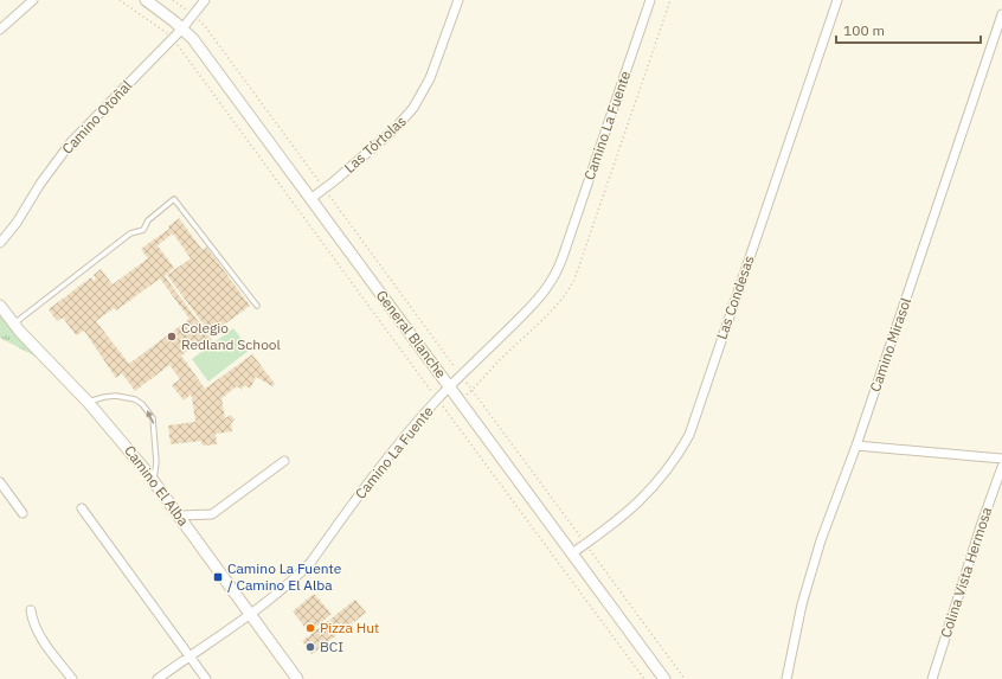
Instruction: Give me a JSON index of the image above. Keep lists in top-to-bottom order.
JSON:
{
  "streets": {
    "main road": ["General Blanche", "Camino El Alba"],
    "street": [
      "Camino Otoñal",
      "Camino La Fuente",
      "Las Tórtolas",
      "Las Condesas",
      "Camino Mirasol",
      "Colina Vista Hermosa"
    ]
  },
  "crossings": [
    ["Camino Otoñal", "General Blanche"],
    ["Camino La Fuente", "General Blanche"],
    ["Camino La Fuente", "Camino El Alba"],
    ["Las Tórtolas", "General Blanche"],
    ["Las Condesas", "General Blanche"]
  ],
  "places": {
    "other": ["Colegio Redland School", "Pizza Hut", "BCI"],
    "transit": ["Camino La Fuente / Camino El Alba"]
  },
  "scale_bar": "100 m"
}
